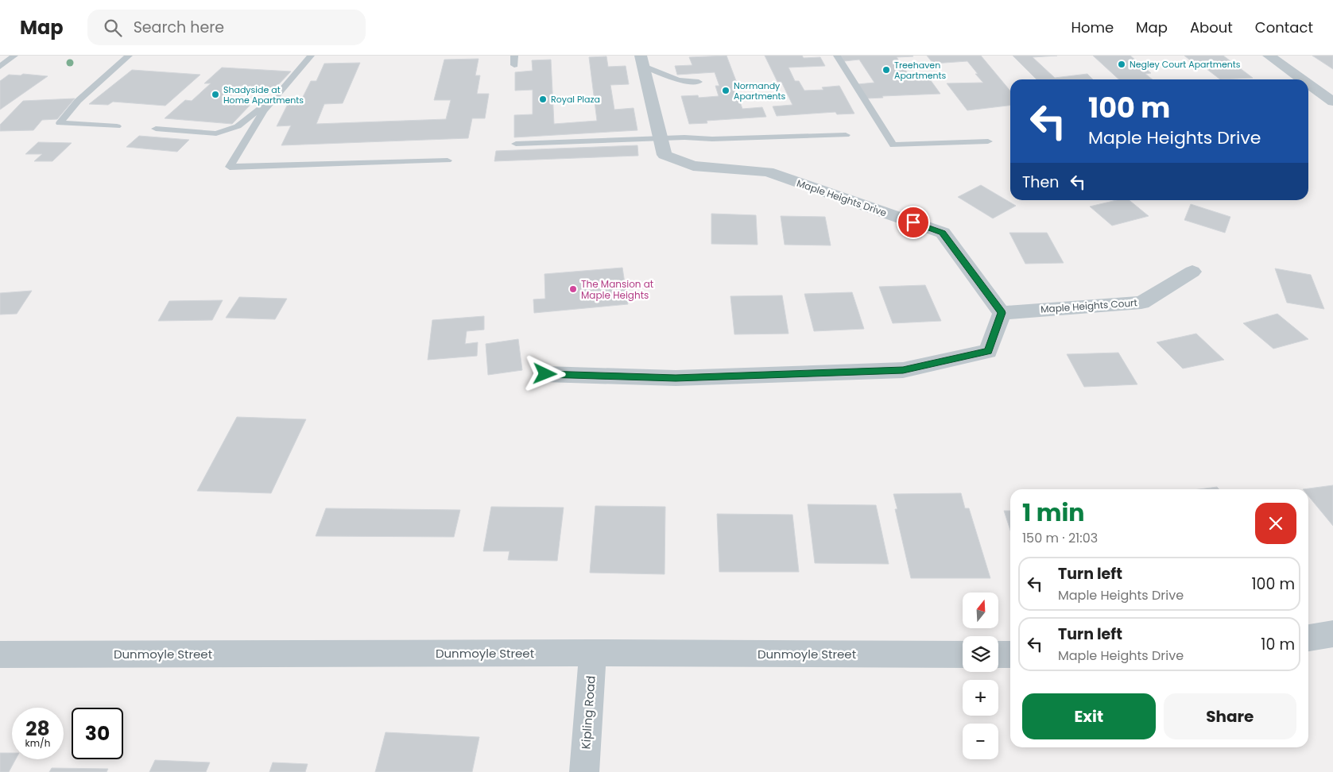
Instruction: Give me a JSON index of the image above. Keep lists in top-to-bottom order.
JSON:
{
  "streets": {
    "street": [
      "Maple Heights Drive",
      "Maple Heights Court",
      "Dunmoyle Street",
      "Kipling Road"
    ]
  },
  "crossings": [
    ["Maple Heights Drive", "Maple Heights Court"],
    ["Dunmoyle Street", "Kipling Road"]
  ],
  "places": [
    "Negley Court Apartments",
    "Treehaven Apartments",
    "Normandy Apartments",
    "Shadyside at Home Apartments",
    "Royal Plaza",
    "The Mansion at Maple Heights"
  ],
  "north": "top",
  "page": {
    "header": "Map",
    "search": "Search here",
    "nav": [
      "Home",
      "Map",
      "About",
      "Contact"
    ],
    "turn": ["100 m", "Maple Heights Drive"],
    "then": "Then",
    "heading": ["1 min", "150 m · 21:03"],
    "list": [
      {
        "name": "Turn left",
        "note": "Maple Heights Drive",
        "value": "100 m"
      },
      {
        "name": "Turn left",
        "note": "Maple Heights Drive",
        "value": "10 m"
      }
    ],
    "map_buttons": ["+", "−"],
    "buttons": ["Exit", "Share"],
    "speed": "28 km/h",
    "limit": "30"
  }
}
